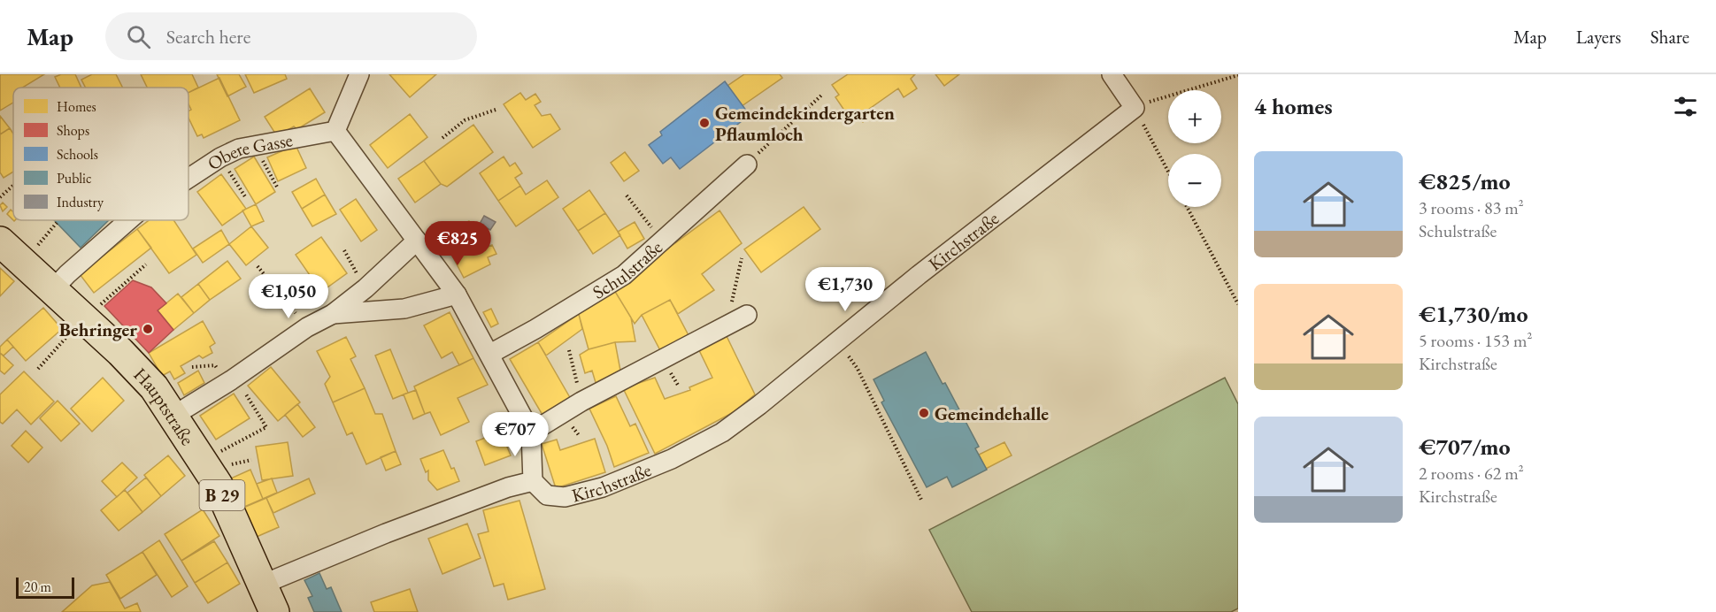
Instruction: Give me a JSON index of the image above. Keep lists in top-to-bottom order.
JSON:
{
  "streets": {
    "main road": ["Hauptstraße", "B 29"],
    "street": ["Obere Gasse", "Kirchstraße", "Schulstraße"]
  },
  "crossings": [
    ["Obere Gasse", "Hauptstraße"]
  ],
  "places": ["Gemeindekindergarten Pflaumloch", "Behringer", "Gemeindehalle"],
  "legend": [
    "Homes",
    "Shops",
    "Schools",
    "Public",
    "Industry"
  ],
  "scale_bar": "20 m",
  "page": {
    "header": "Map",
    "search": "Search here",
    "nav": ["Map", "Layers", "Share"],
    "heading": "4 homes",
    "map_buttons": ["+", "−"],
    "list": [
      {
        "name": "€825/mo",
        "note": "3 rooms · 83 m² · Schulstraße"
      },
      {
        "name": "€1,730/mo",
        "note": "5 rooms · 153 m² · Kirchstraße"
      },
      {
        "name": "€707/mo",
        "note": "2 rooms · 62 m² · Kirchstraße"
      }
    ],
    "price": [
      "€825",
      "€1,730",
      "€1,050",
      "€707"
    ],
    "scale": "20 m"
  }
}
